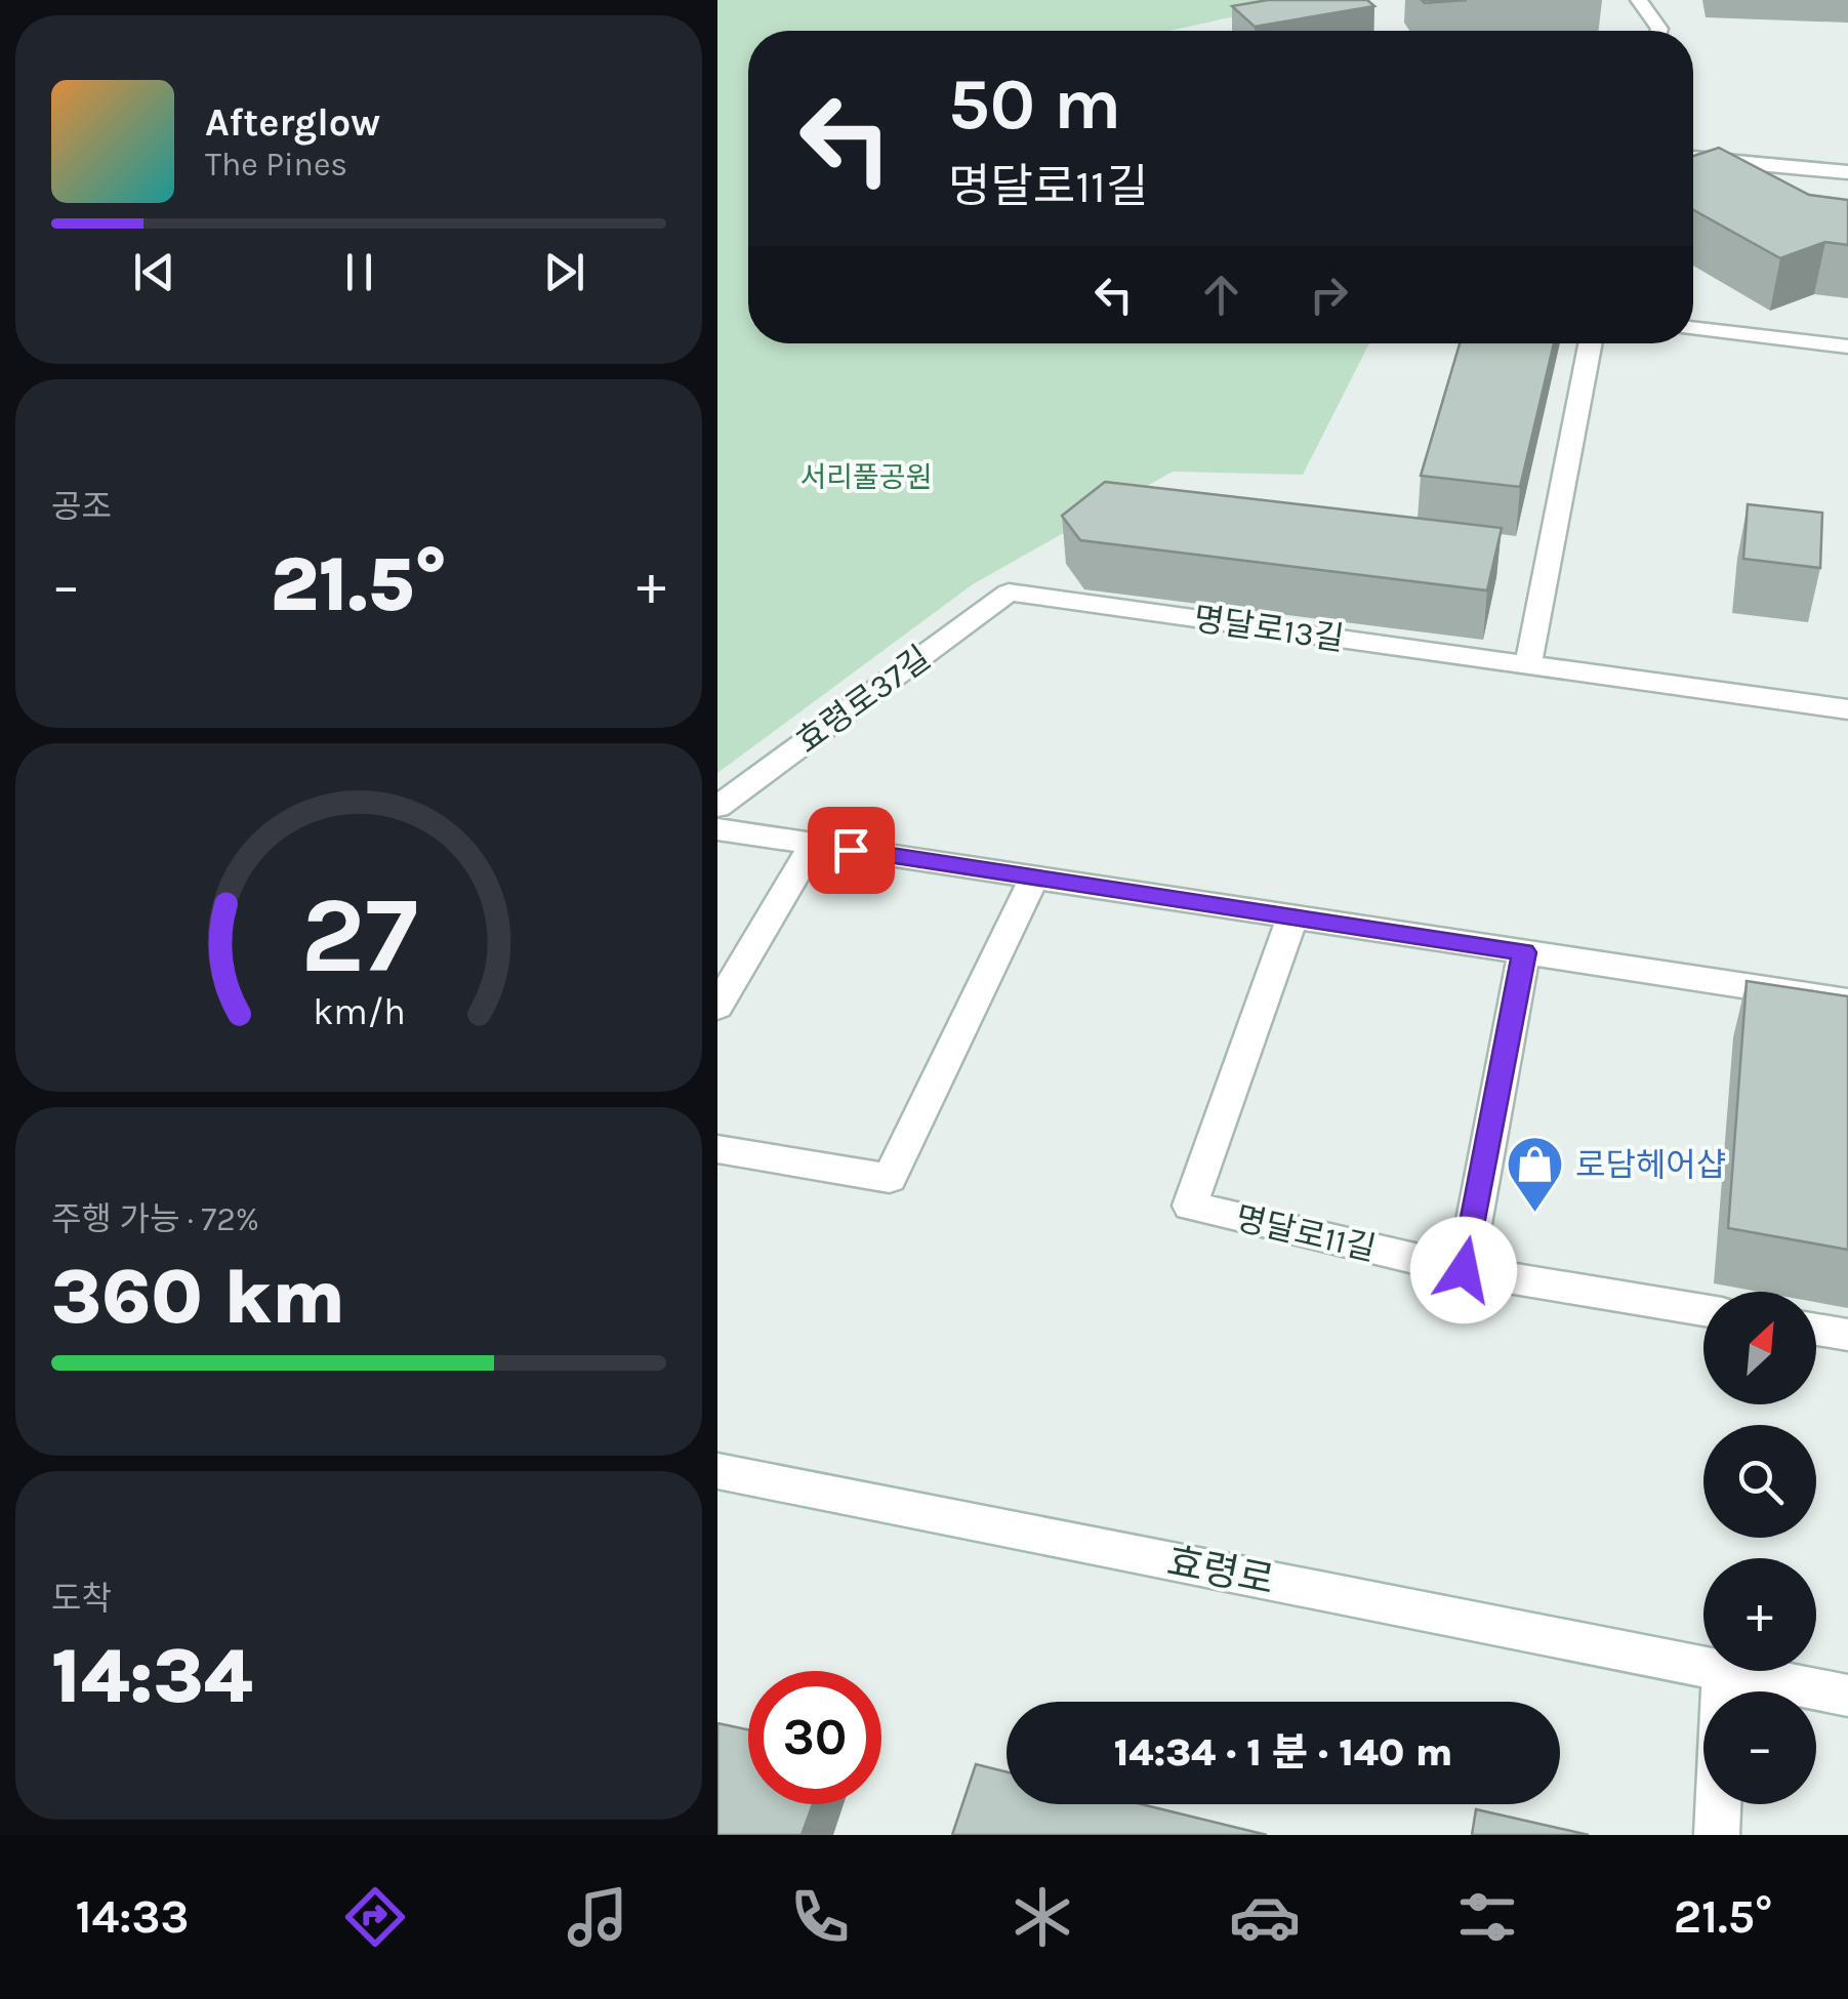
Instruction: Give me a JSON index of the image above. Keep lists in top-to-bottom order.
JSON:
{
  "streets": {
    "street": [
      "명달로13길",
      "효령로37길",
      "명달로11길",
      "효령로"
    ]
  },
  "crossings": [
    ["명달로13길", "효령로37길"]
  ],
  "parks": ["서리풀공원"],
  "places": {
    "shop": ["로담헤어샵"]
  },
  "north": "top right",
  "page": {
    "turn": ["50 m", "명달로11길"],
    "song": ["Afterglow", "The Pines"],
    "tile": [
      "공조",
      ["주행 가능 · 72%", "360 km"],
      ["도착", "14:34"]
    ],
    "heat": ["−", "21.5°", "+"],
    "map_buttons": ["+", "−"],
    "limit": "30",
    "trip": "14:34 · 1 분 · 140 m",
    "tabs": ["14:33", "21.5°"],
    "gauge": ["27", "km/h"]
  }
}
